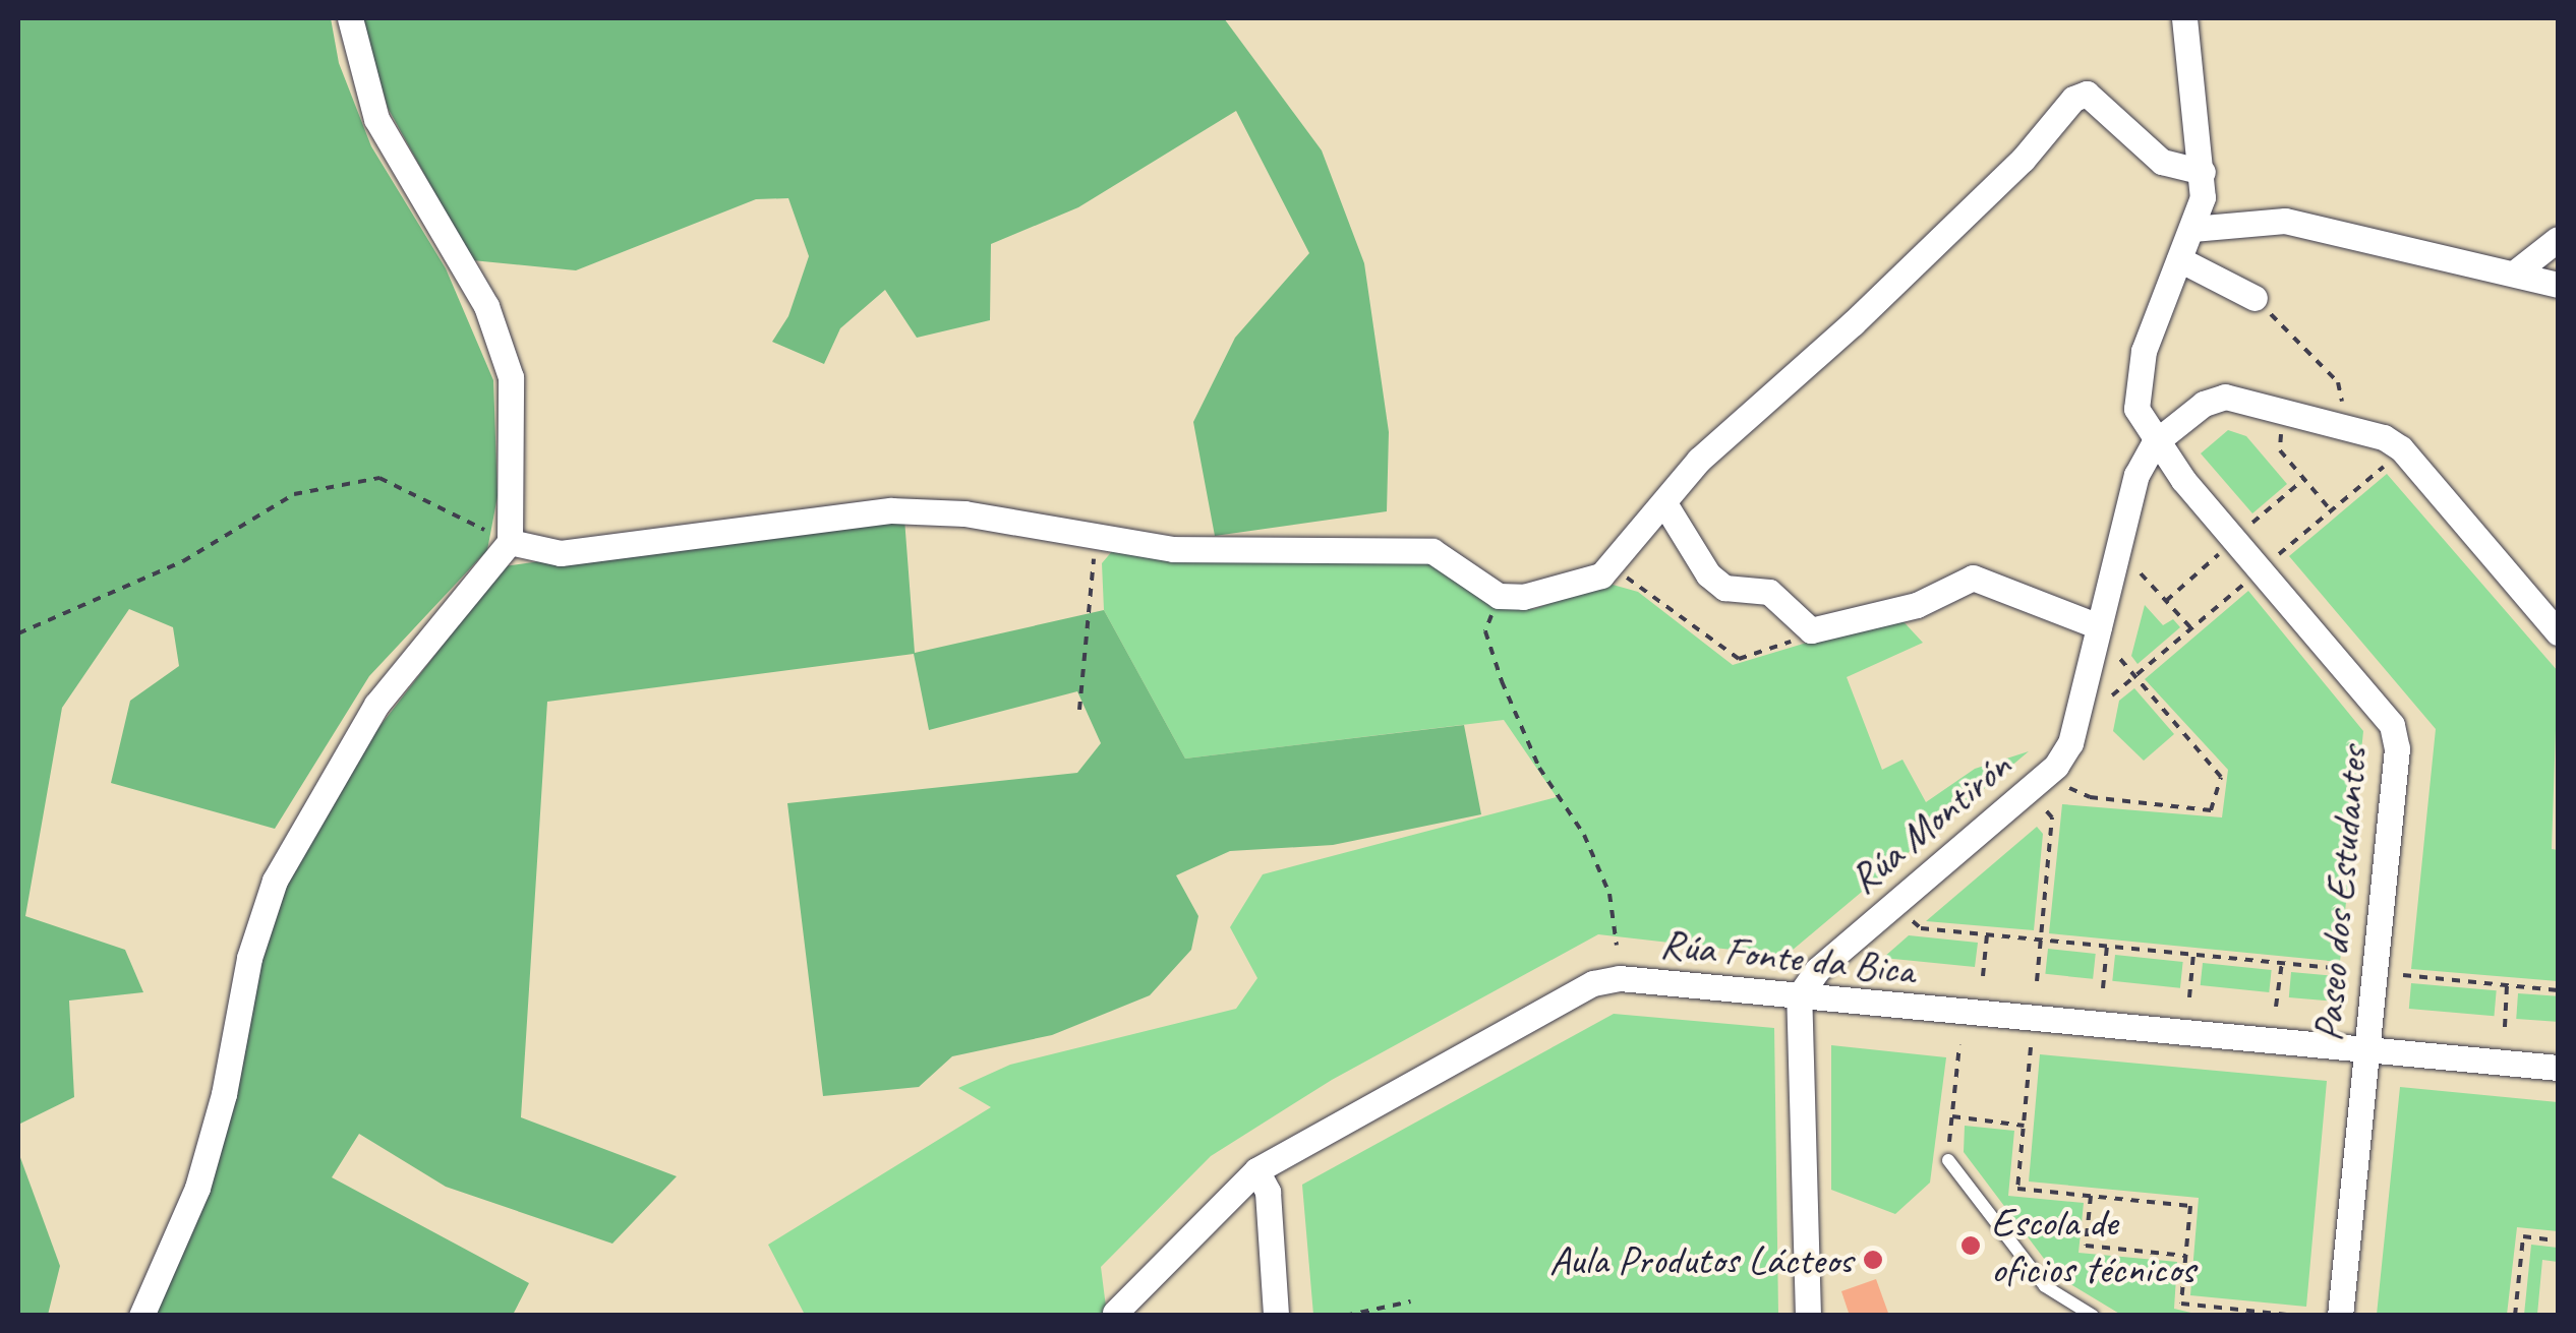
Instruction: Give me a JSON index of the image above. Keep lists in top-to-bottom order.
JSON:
{
  "streets": {
    "street": ["Rúa Montirón", "Paseo dos Estudantes", "Rúa Fonte da Bica"]
  },
  "crossings": [
    ["Rúa Montirón", "Paseo dos Estudantes"],
    ["Rúa Montirón", "Rúa Fonte da Bica"],
    ["Paseo dos Estudantes", "Rúa Fonte da Bica"]
  ],
  "places": ["Escola de oficios técnicos", "Aula Produtos Lácteos"]
}
